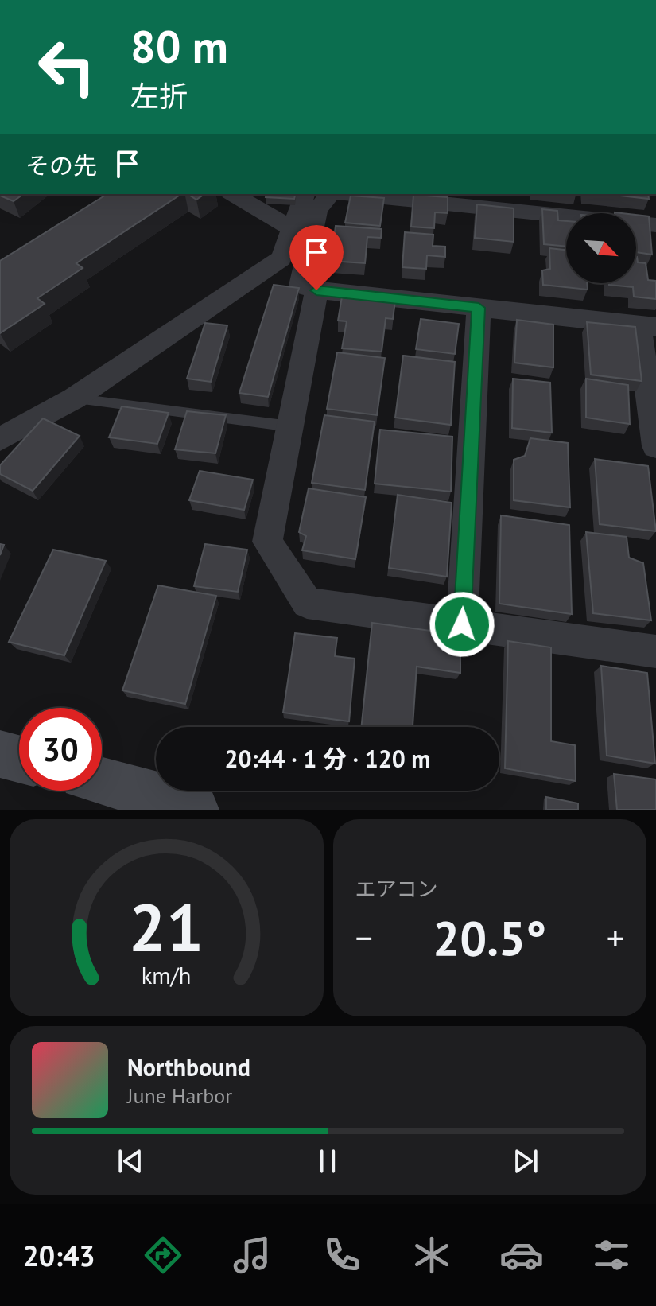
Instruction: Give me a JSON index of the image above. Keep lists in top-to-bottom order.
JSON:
{
  "north": "bottom right",
  "page": {
    "turn": ["80 m", "左折"],
    "then": "その先",
    "limit": "30",
    "trip": "20:44 · 1 分 · 120 m",
    "tile": "エアコン",
    "heat": ["−", "20.5°", "+"],
    "song": ["Northbound", "June Harbor"],
    "tabs": "20:43",
    "gauge": ["21", "km/h"]
  }
}
